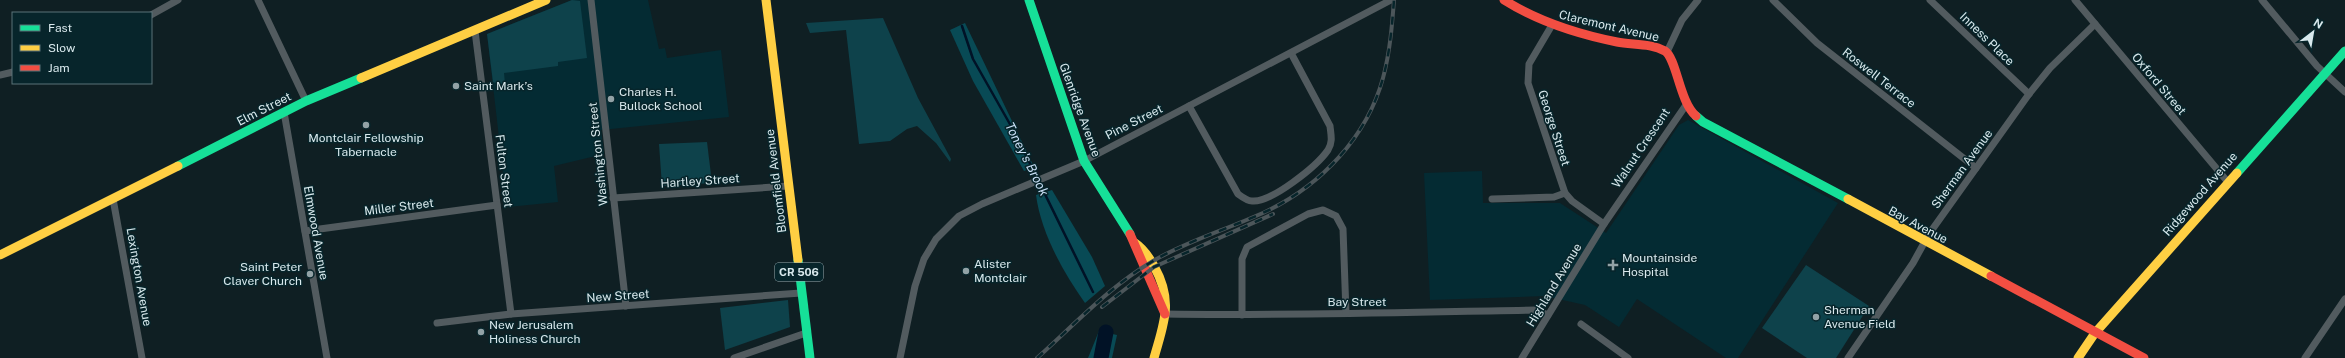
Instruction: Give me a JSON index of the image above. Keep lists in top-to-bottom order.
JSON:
{
  "streets": {
    "street": [
      "Claremont Avenue",
      "Inness Place",
      "Roswell Terrace",
      "Oxford Street",
      "Elm Street",
      "Glenridge Avenue",
      "Pine Street",
      "George Street",
      "Walnut Crescent",
      "Washington Street",
      "Sherman Avenue",
      "Fulton Street",
      "Hartley Street",
      "Bloomfield Avenue",
      "Ridgewood Avenue",
      "Miller Street",
      "Bay Avenue",
      "Elmwood Avenue",
      "CR 506",
      "Lexington Avenue",
      "Highland Avenue",
      "New Street",
      "Bay Street"
    ]
  },
  "crossings": [
    ["Claremont Avenue", "George Street"],
    ["Claremont Avenue", "Walnut Crescent"],
    ["Inness Place", "Sherman Avenue"],
    ["Roswell Terrace", "Sherman Avenue"],
    ["Oxford Street", "Sherman Avenue"],
    ["Oxford Street", "Ridgewood Avenue"],
    ["Elm Street", "Fulton Street"],
    ["Elm Street", "Elmwood Avenue"],
    ["Elm Street", "Lexington Avenue"],
    ["Glenridge Avenue", "Pine Street"],
    ["Glenridge Avenue", "Bay Street"],
    ["George Street", "Walnut Crescent"],
    ["George Street", "Highland Avenue"],
    ["Walnut Crescent", "Bay Avenue"],
    ["Walnut Crescent", "Highland Avenue"],
    ["Washington Street", "Hartley Street"],
    ["Washington Street", "New Street"],
    ["Sherman Avenue", "Bay Avenue"],
    ["Fulton Street", "Miller Street"],
    ["Fulton Street", "New Street"],
    ["Hartley Street", "Bloomfield Avenue"],
    ["Bloomfield Avenue", "New Street"],
    ["Ridgewood Avenue", "Bay Avenue"],
    ["Miller Street", "Elmwood Avenue"],
    ["Highland Avenue", "Bay Street"]
  ],
  "water": ["Toney's Brook"],
  "places": {
    "other": [
      "Saint Mark’s",
      "Charles H. Bullock School",
      "Montclair Fellowship Tabernacle",
      "Alister Montclair",
      "Saint Peter Claver Church",
      "Sherman Avenue Field",
      "New Jerusalem Holiness Church"
    ],
    "health": ["Mountainside Hospital"]
  },
  "legend": ["Fast", "Slow", "Jam"],
  "north": "top right"
}
